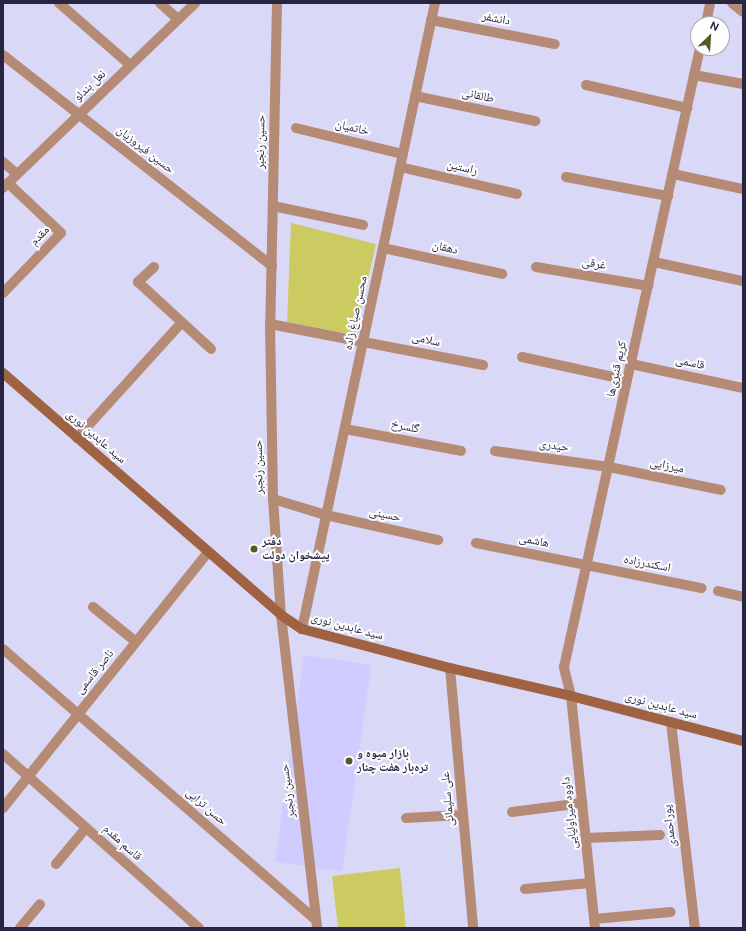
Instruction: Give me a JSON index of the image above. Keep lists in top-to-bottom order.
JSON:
{
  "streets": {
    "main road": ["سید عابدین نوری"],
    "street": [
      "دانشفر",
      "نعل بندلو",
      "طالقانی",
      "خاتمیان",
      "حسین رنجبر",
      "حسین فیروزیان",
      "راستین",
      "مقدم",
      "دهقان",
      "غرقی",
      "محسن صباغ زاده",
      "سلامی",
      "قاسمی",
      "کریم قنبری‌ها",
      "گلسرخ",
      "حیدری",
      "میرزایی",
      "حسینی",
      "هاشمی",
      "اسکندرزاده",
      "ناصر قاسمی",
      "علی سلیمانی",
      "حسن ترابی",
      "داوود میراولیایی",
      "پوراحمدی",
      "قاسم مقدم"
    ]
  },
  "crossings": [
    ["دانشفر", "محسن صباغ زاده"],
    ["نعل بندلو", "حسین فیروزیان"],
    ["نعل بندلو", "مقدم"],
    ["طالقانی", "محسن صباغ زاده"],
    ["خاتمیان", "محسن صباغ زاده"],
    ["حسین رنجبر", "حسین فیروزیان"],
    ["حسین رنجبر", "سلامی"],
    ["حسین رنجبر", "سید عابدین نوری"],
    ["حسین رنجبر", "حسن ترابی"],
    ["راستین", "محسن صباغ زاده"],
    ["دهقان", "محسن صباغ زاده"],
    ["غرقی", "کریم قنبری‌ها"],
    ["محسن صباغ زاده", "سلامی"],
    ["محسن صباغ زاده", "گلسرخ"],
    ["محسن صباغ زاده", "سید عابدین نوری"],
    ["محسن صباغ زاده", "حسینی"],
    ["قاسمی", "کریم قنبری‌ها"],
    ["کریم قنبری‌ها", "سید عابدین نوری"],
    ["کریم قنبری‌ها", "حیدری"],
    ["کریم قنبری‌ها", "میرزایی"],
    ["کریم قنبری‌ها", "هاشمی"],
    ["کریم قنبری‌ها", "اسکندرزاده"],
    ["کریم قنبری‌ها", "داوود میراولیایی"],
    ["سید عابدین نوری", "ناصر قاسمی"],
    ["سید عابدین نوری", "علی سلیمانی"],
    ["سید عابدین نوری", "داوود میراولیایی"],
    ["سید عابدین نوری", "پوراحمدی"],
    ["حیدری", "میرزایی"],
    ["هاشمی", "اسکندرزاده"],
    ["ناصر قاسمی", "حسن ترابی"],
    ["ناصر قاسمی", "قاسم مقدم"]
  ],
  "places": ["دفتر پیشخوان دولت", "بازار میوه و تره‌بار هفت چنار"],
  "north": "top right"
}
